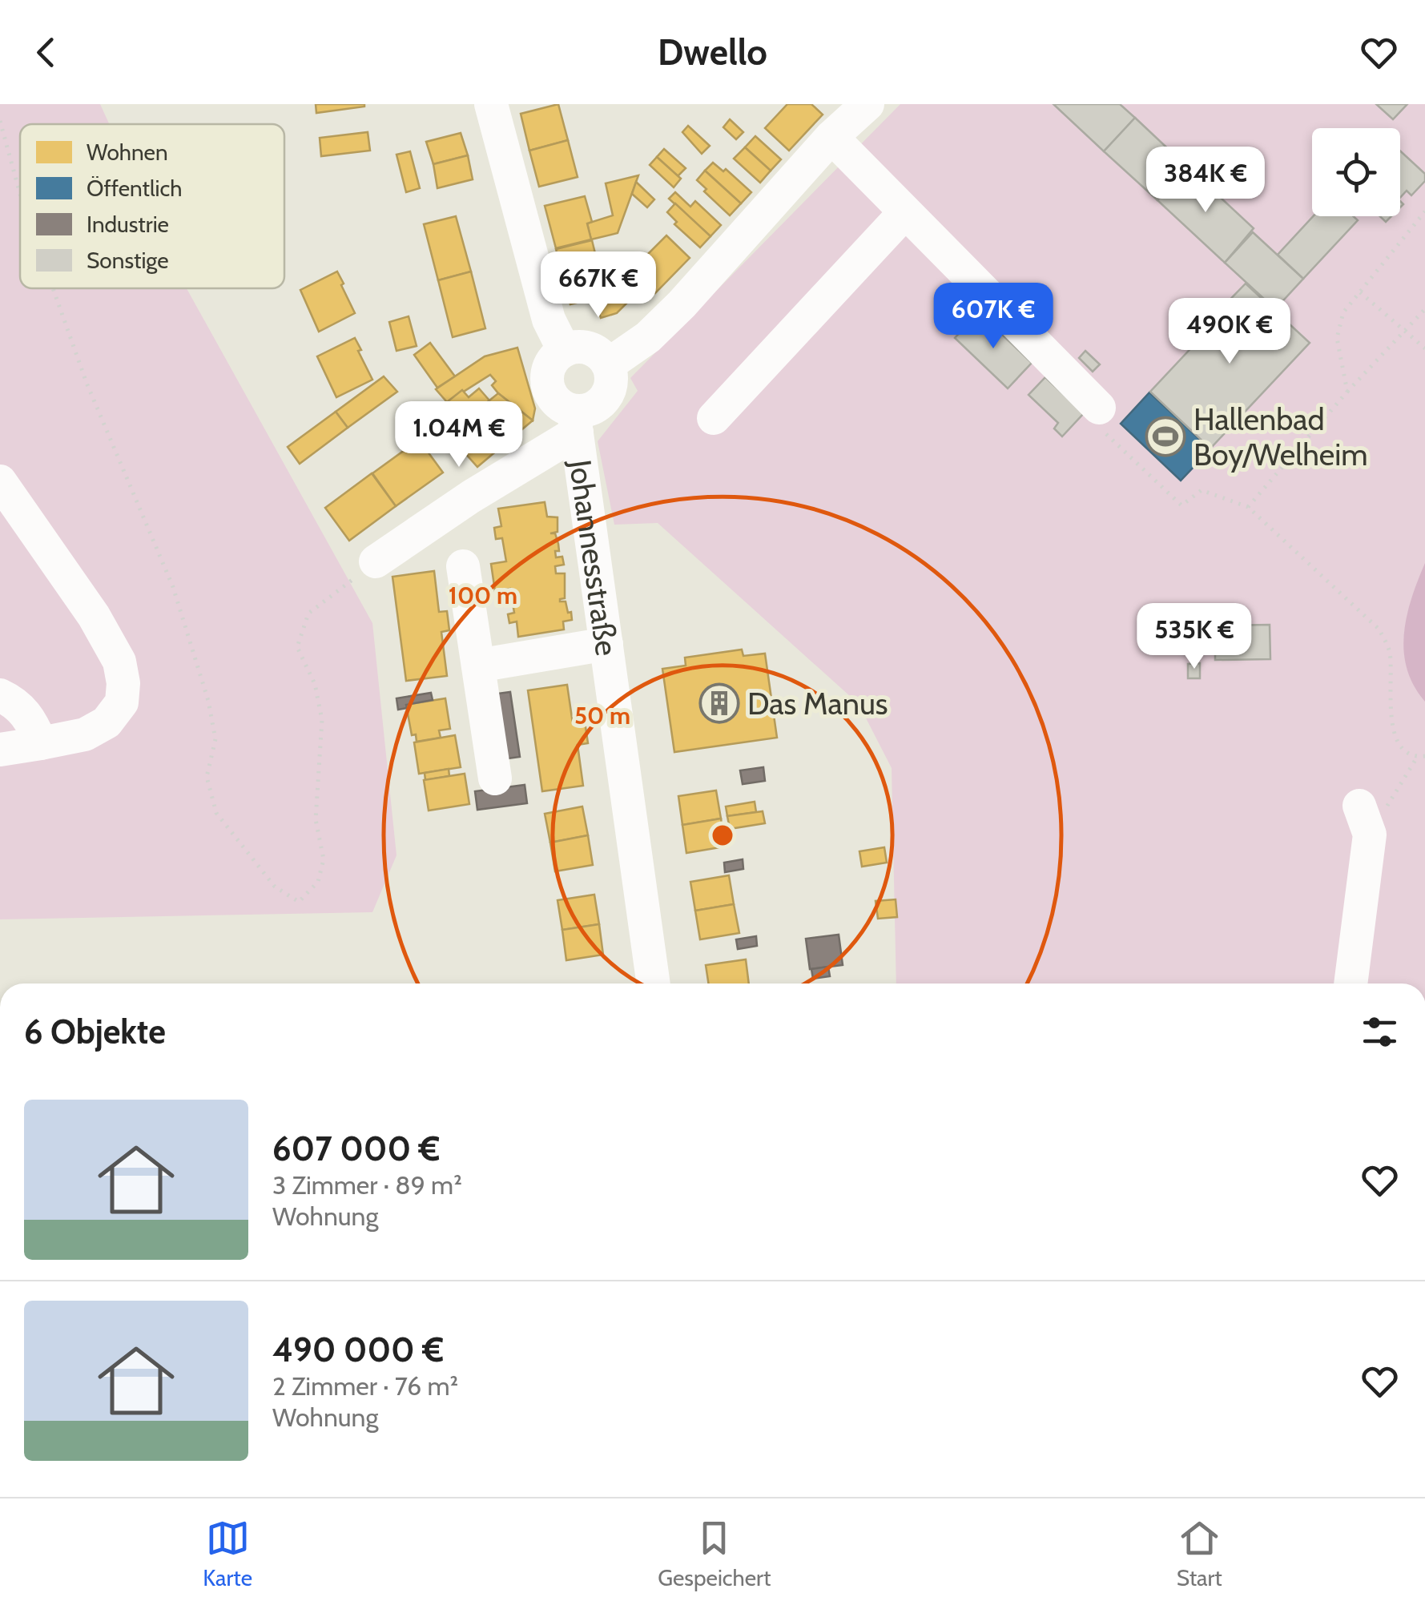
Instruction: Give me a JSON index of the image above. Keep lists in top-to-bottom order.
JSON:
{
  "streets": {
    "street": ["Johannesstraße"]
  },
  "places": {
    "sports": ["Hallenbad Boy/Welheim"],
    "building": ["Das Manus"]
  },
  "legend": [
    "Wohnen",
    "Öffentlich",
    "Industrie",
    "Sonstige"
  ],
  "page": {
    "header": "Dwello",
    "price": [
      "384K €",
      "667K €",
      "607K €",
      "490K €",
      "1.04M €",
      "535K €"
    ],
    "heading": "6 Objekte",
    "list": [
      {
        "name": "607 000 €",
        "note": "3 Zimmer · 89 m² · Wohnung"
      },
      {
        "name": "490 000 €",
        "note": "2 Zimmer · 76 m² · Wohnung"
      }
    ],
    "tabs": ["Karte", "Gespeichert", "Start"]
  },
  "rings": ["100 m", "50 m"]
}
